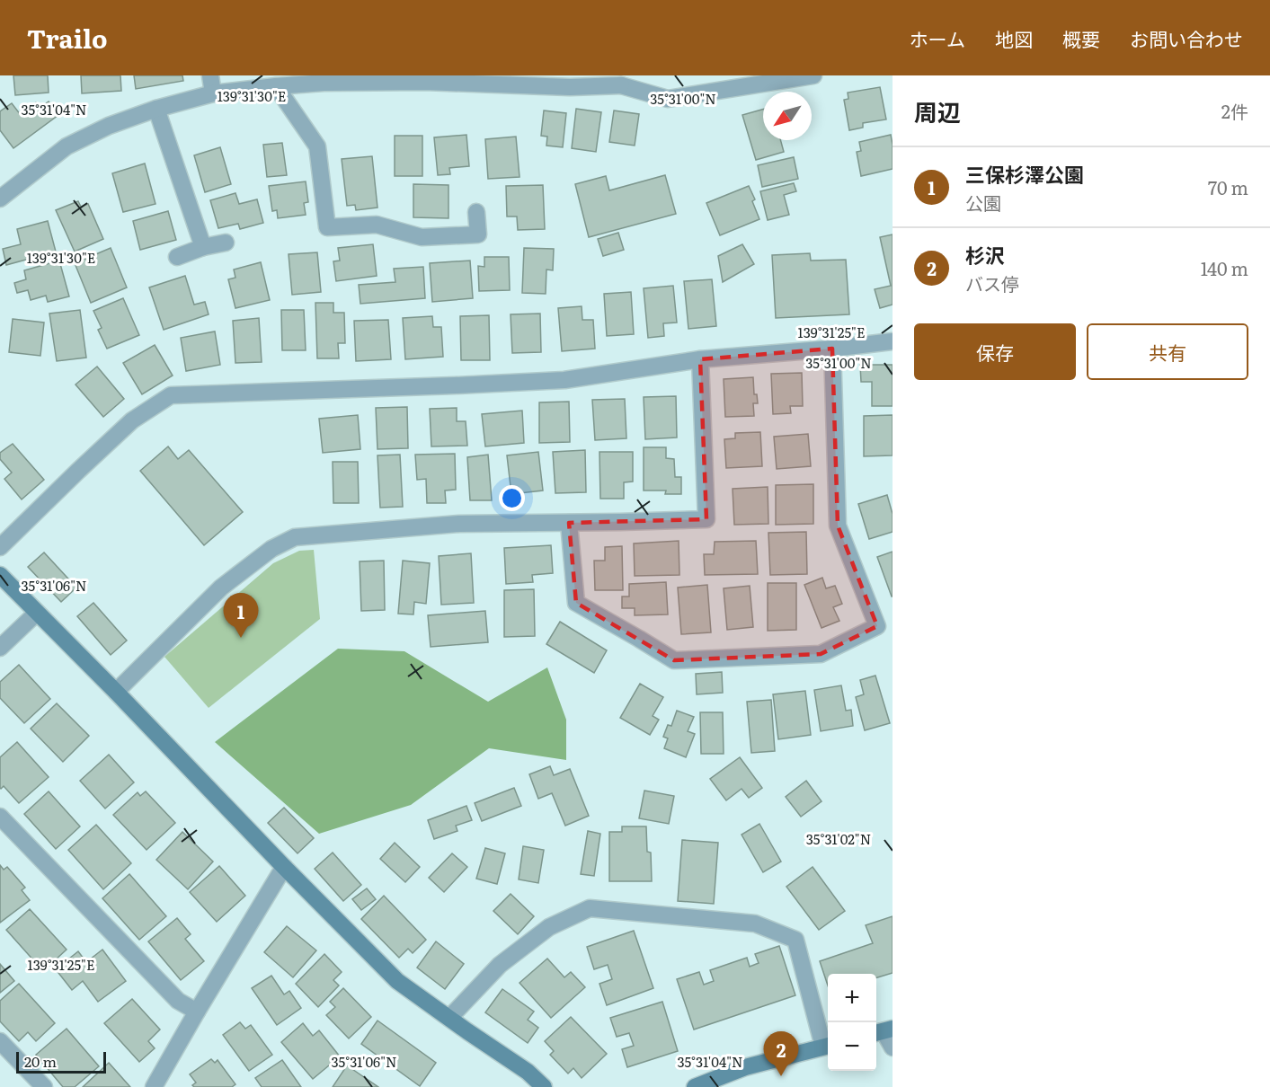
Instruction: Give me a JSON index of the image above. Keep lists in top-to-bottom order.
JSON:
{
  "scale_bar": "20 m",
  "north": "bottom left",
  "page": {
    "header": "Trailo",
    "nav": [
      "ホーム",
      "地図",
      "概要",
      "お問い合わせ"
    ],
    "heading": ["周辺", "2件"],
    "list": [
      {
        "mark": "1",
        "name": "三保杉澤公園",
        "note": "公園",
        "value": "70 m"
      },
      {
        "mark": "2",
        "name": "杉沢",
        "note": "バス停",
        "value": "140 m"
      }
    ],
    "buttons": ["保存", "共有"],
    "pins": ["1", "2"],
    "map_buttons": ["+", "−"],
    "scale": "20 m"
  },
  "coordinates": [
    "139°31'30\"E",
    "35°31'00\"N",
    "35°31'04\"N",
    "139°31'25\"E",
    "35°31'06\"N",
    "35°31'02\"N"
  ]
}
